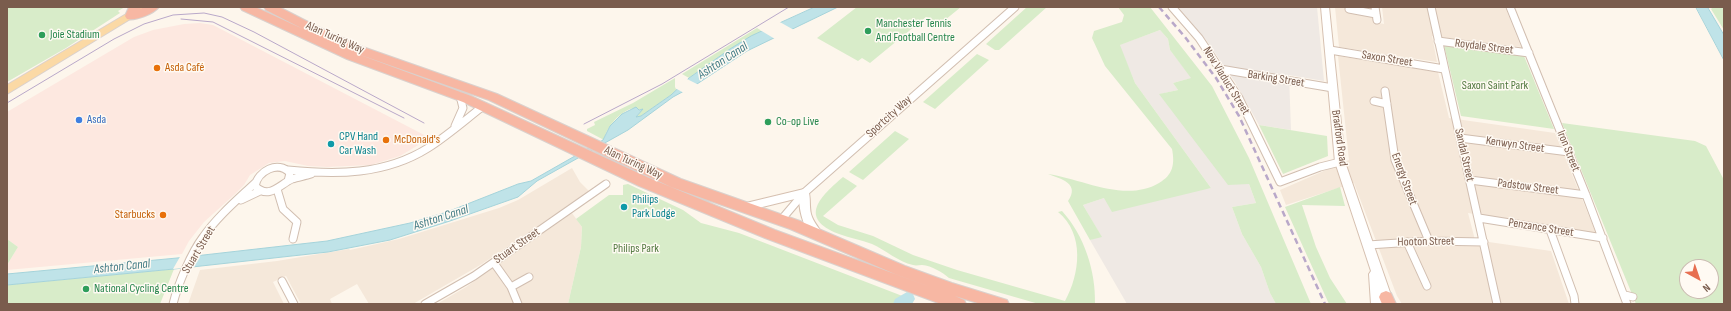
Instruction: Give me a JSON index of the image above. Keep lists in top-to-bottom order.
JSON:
{
  "streets": {
    "highway": ["Alan Turing Way", "Sportcity Way"],
    "street": [
      "Roydale Street",
      "Saxon Street",
      "Barking Street",
      "New Viaduct Street",
      "Bradford Road",
      "Kenwyn Street",
      "Iron Street",
      "Sandal Street",
      "Energy Street",
      "Padstow Street",
      "Penzance Street",
      "Hooton Street",
      "Stuart Street"
    ]
  },
  "crossings": [
    ["Alan Turing Way", "Sportcity Way"],
    ["Roydale Street", "Iron Street"],
    ["Roydale Street", "Sandal Street"],
    ["Saxon Street", "Bradford Road"],
    ["Saxon Street", "Sandal Street"],
    ["Barking Street", "New Viaduct Street"],
    ["Barking Street", "Bradford Road"],
    ["New Viaduct Street", "Bradford Road"],
    ["Bradford Road", "Hooton Street"],
    ["Kenwyn Street", "Iron Street"],
    ["Kenwyn Street", "Sandal Street"],
    ["Iron Street", "Padstow Street"],
    ["Iron Street", "Penzance Street"],
    ["Sandal Street", "Padstow Street"],
    ["Sandal Street", "Penzance Street"],
    ["Sandal Street", "Hooton Street"],
    ["Energy Street", "Hooton Street"]
  ],
  "water": ["Ashton Canal"],
  "parks": ["Saxon Saint Park", "Philips Park"],
  "places": [
    "Manchester Tennis And Football Centre",
    "Joie Stadium",
    "Asda Café",
    "Asda",
    "Co-op Live",
    "McDonald's",
    "CPV Hand Car Wash",
    "Philips Park Lodge",
    "Starbucks",
    "National Cycling Centre"
  ],
  "north": "bottom right"
}
